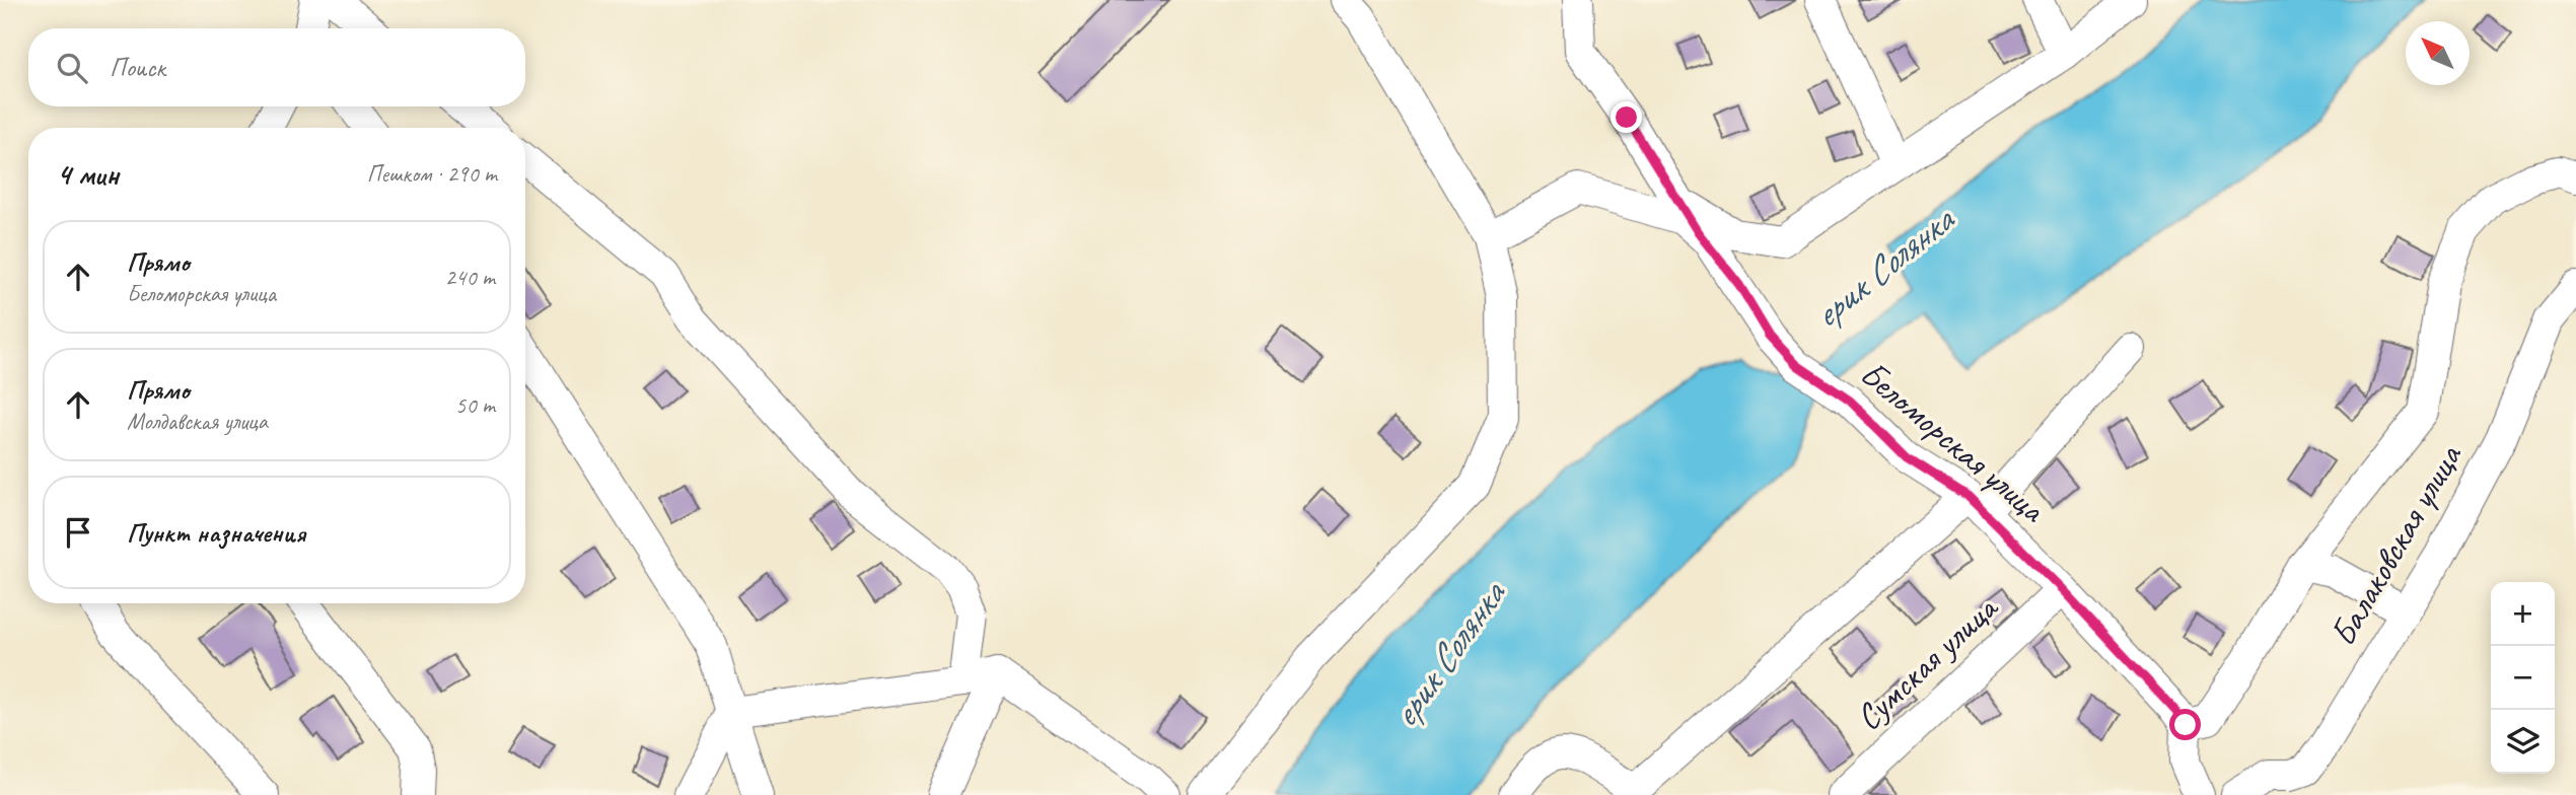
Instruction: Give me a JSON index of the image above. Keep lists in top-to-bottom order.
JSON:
{
  "streets": {
    "street": ["Беломорская улица", "Балаковская улица", "Сумская улица"]
  },
  "crossings": [
    ["Беломорская улица", "Сумская улица"]
  ],
  "water": ["ерик Солянка"],
  "north": "top left",
  "page": {
    "search": "Поиск",
    "heading": ["4 мин", "Пешком · 290 m"],
    "list": [
      ["Прямо", "Беломорская улица", "240 m"],
      ["Прямо", "Молдавская улица", "50 m"],
      "Пункт назначения"
    ],
    "map_buttons": ["+", "−"]
  }
}
